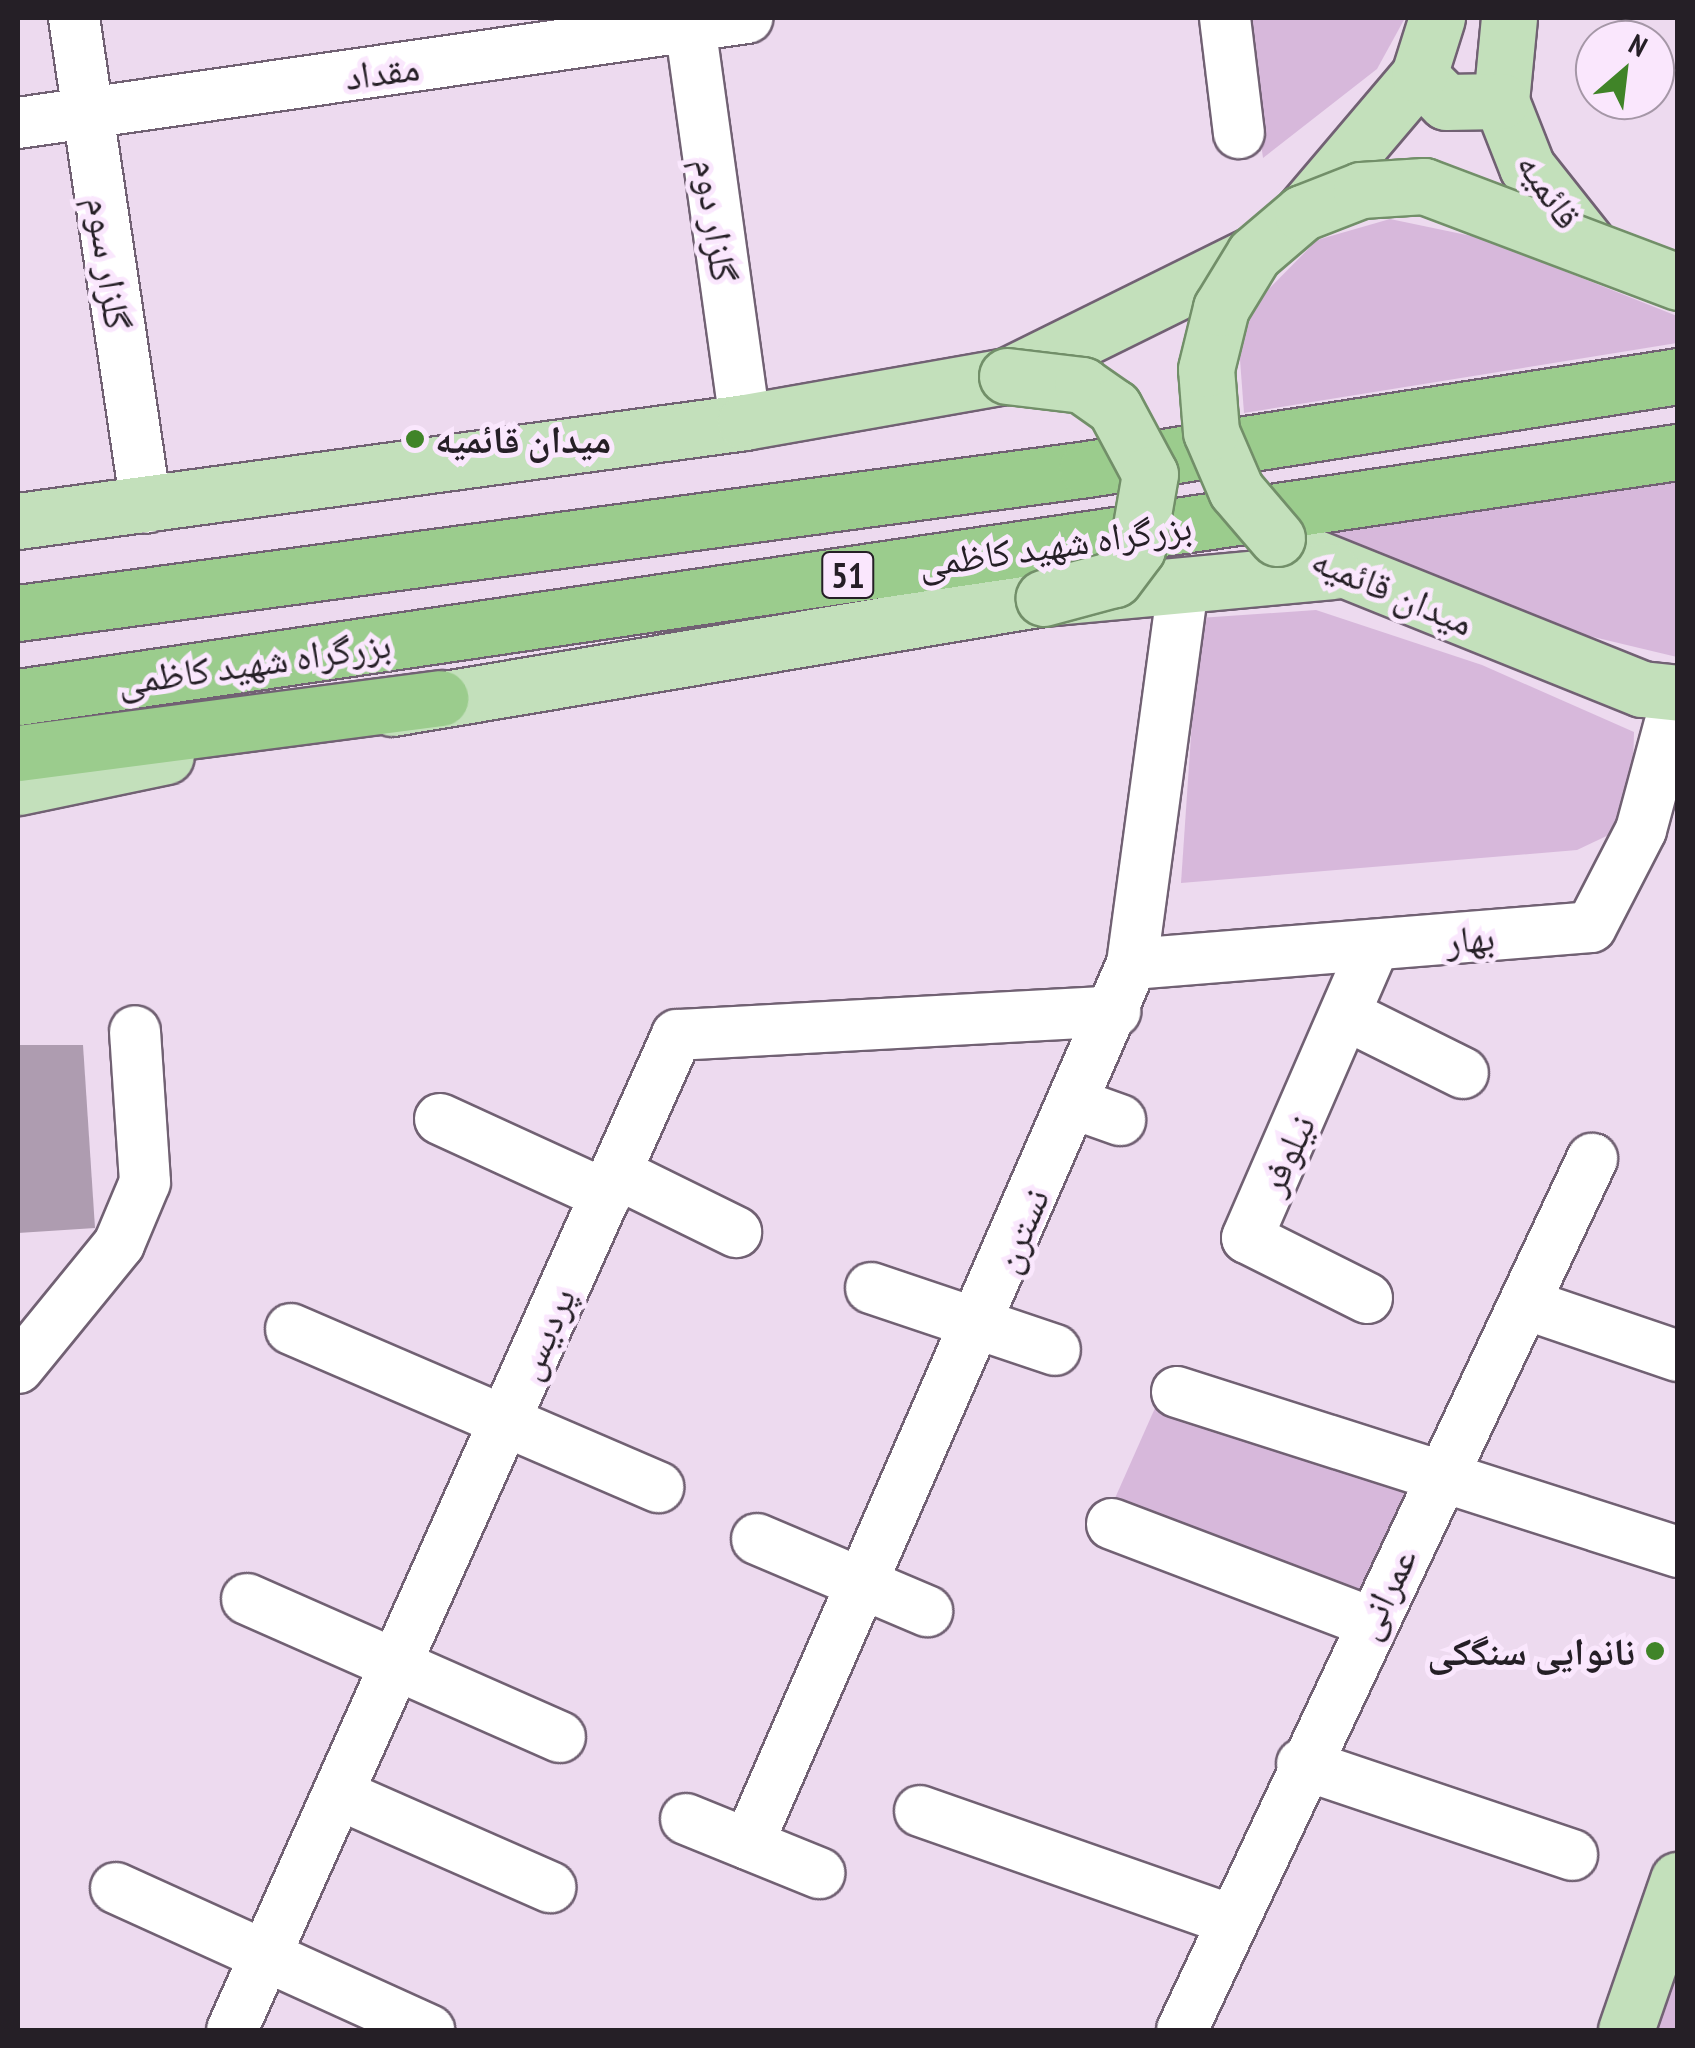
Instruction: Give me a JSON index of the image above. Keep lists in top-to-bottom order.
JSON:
{
  "streets": {
    "highway": ["بزرگراه شهید کاظمی", "51"],
    "main road": ["قائمیه", "میدان قائمیه"],
    "street": [
      "مقداد",
      "گلزار دوم",
      "گلزار سوم",
      "بهار",
      "نیلوفر",
      "نسترن",
      "پردیس",
      "عمرانی"
    ]
  },
  "crossings": [
    ["مقداد", "گلزار دوم"],
    ["مقداد", "گلزار سوم"],
    ["قائمیه", "میدان قائمیه"],
    ["بزرگراه شهید کاظمی", "میدان قائمیه"],
    ["بزرگراه شهید کاظمی", "نسترن"],
    ["میدان قائمیه", "بهار"],
    ["بهار", "نیلوفر"],
    ["بهار", "نسترن"],
    ["نسترن", "پردیس"]
  ],
  "places": ["میدان قائمیه", "نانوایی سنگکی"],
  "north": "top right"
}
